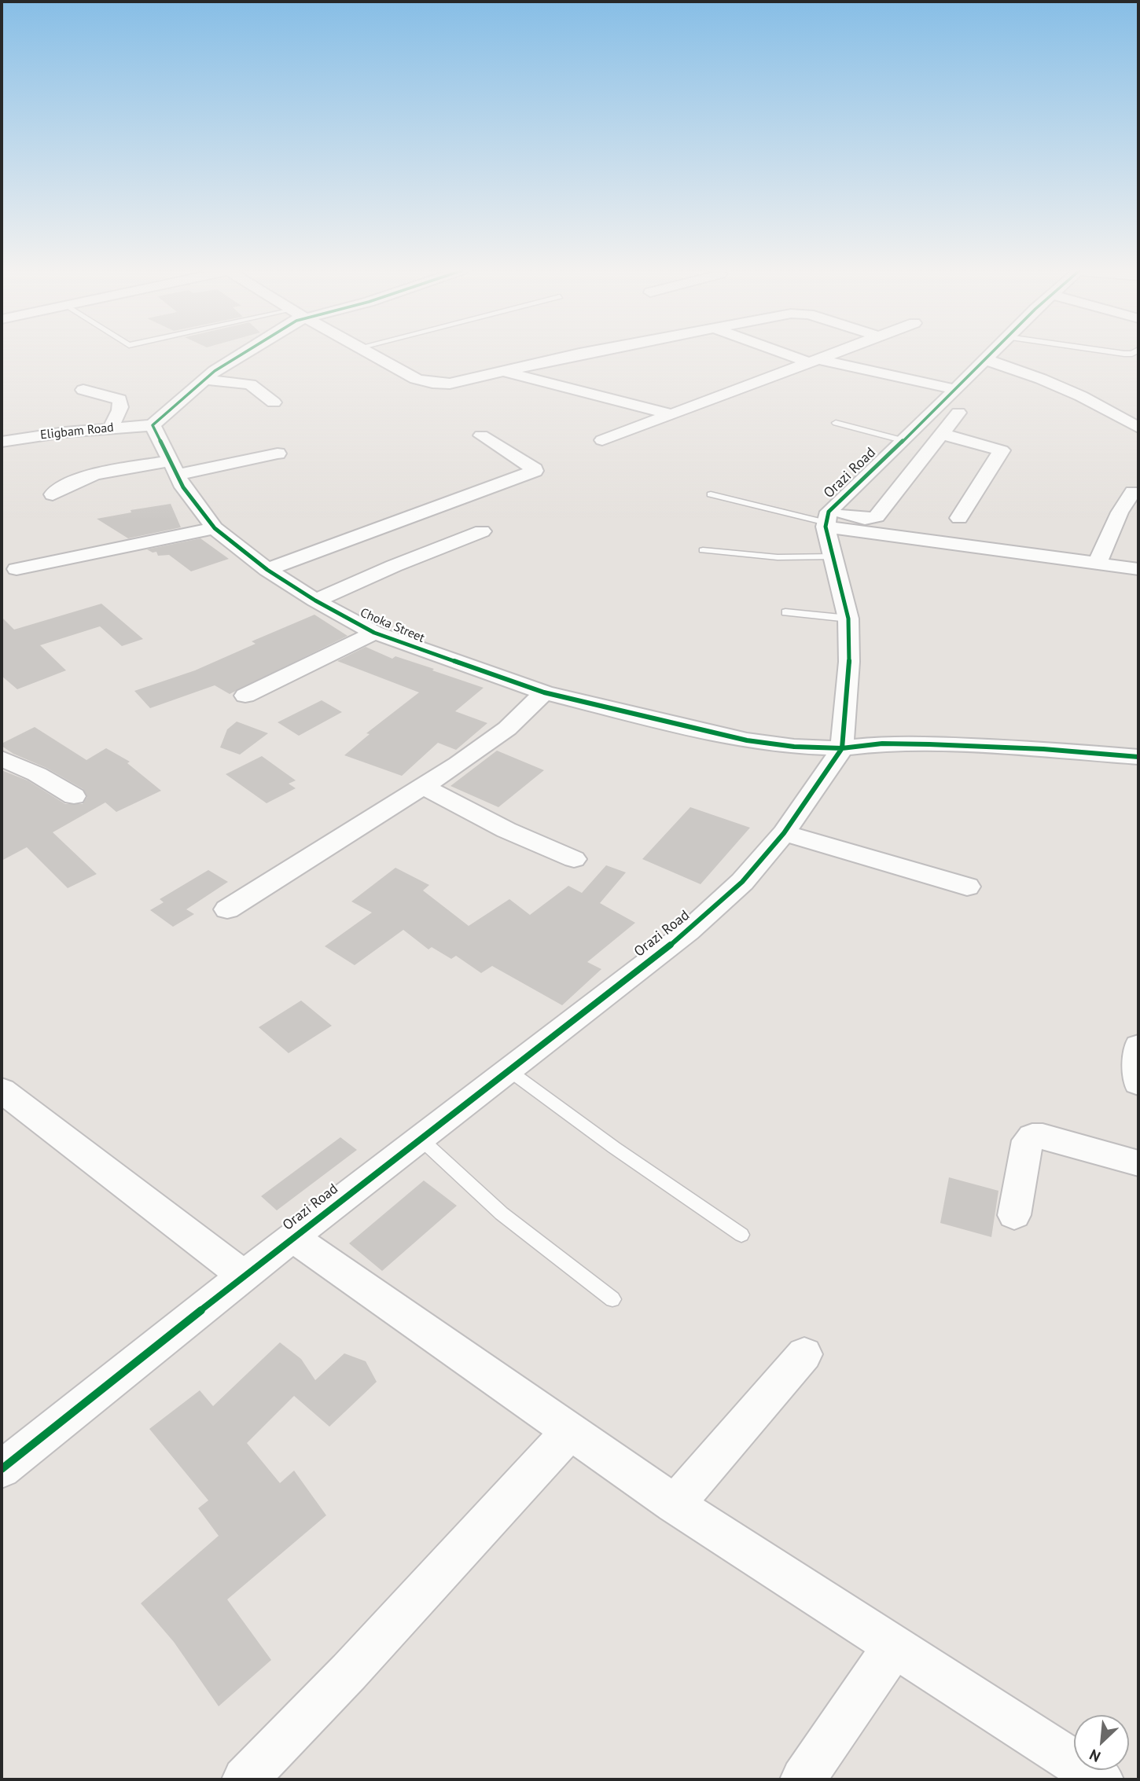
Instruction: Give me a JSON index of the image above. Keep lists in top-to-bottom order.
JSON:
{
  "streets": {
    "street": ["Eligbam Road", "Orazi Road", "Choka Street"]
  },
  "crossings": [
    ["Eligbam Road", "Choka Street"],
    ["Orazi Road", "Choka Street"]
  ],
  "north": "bottom left"
}
